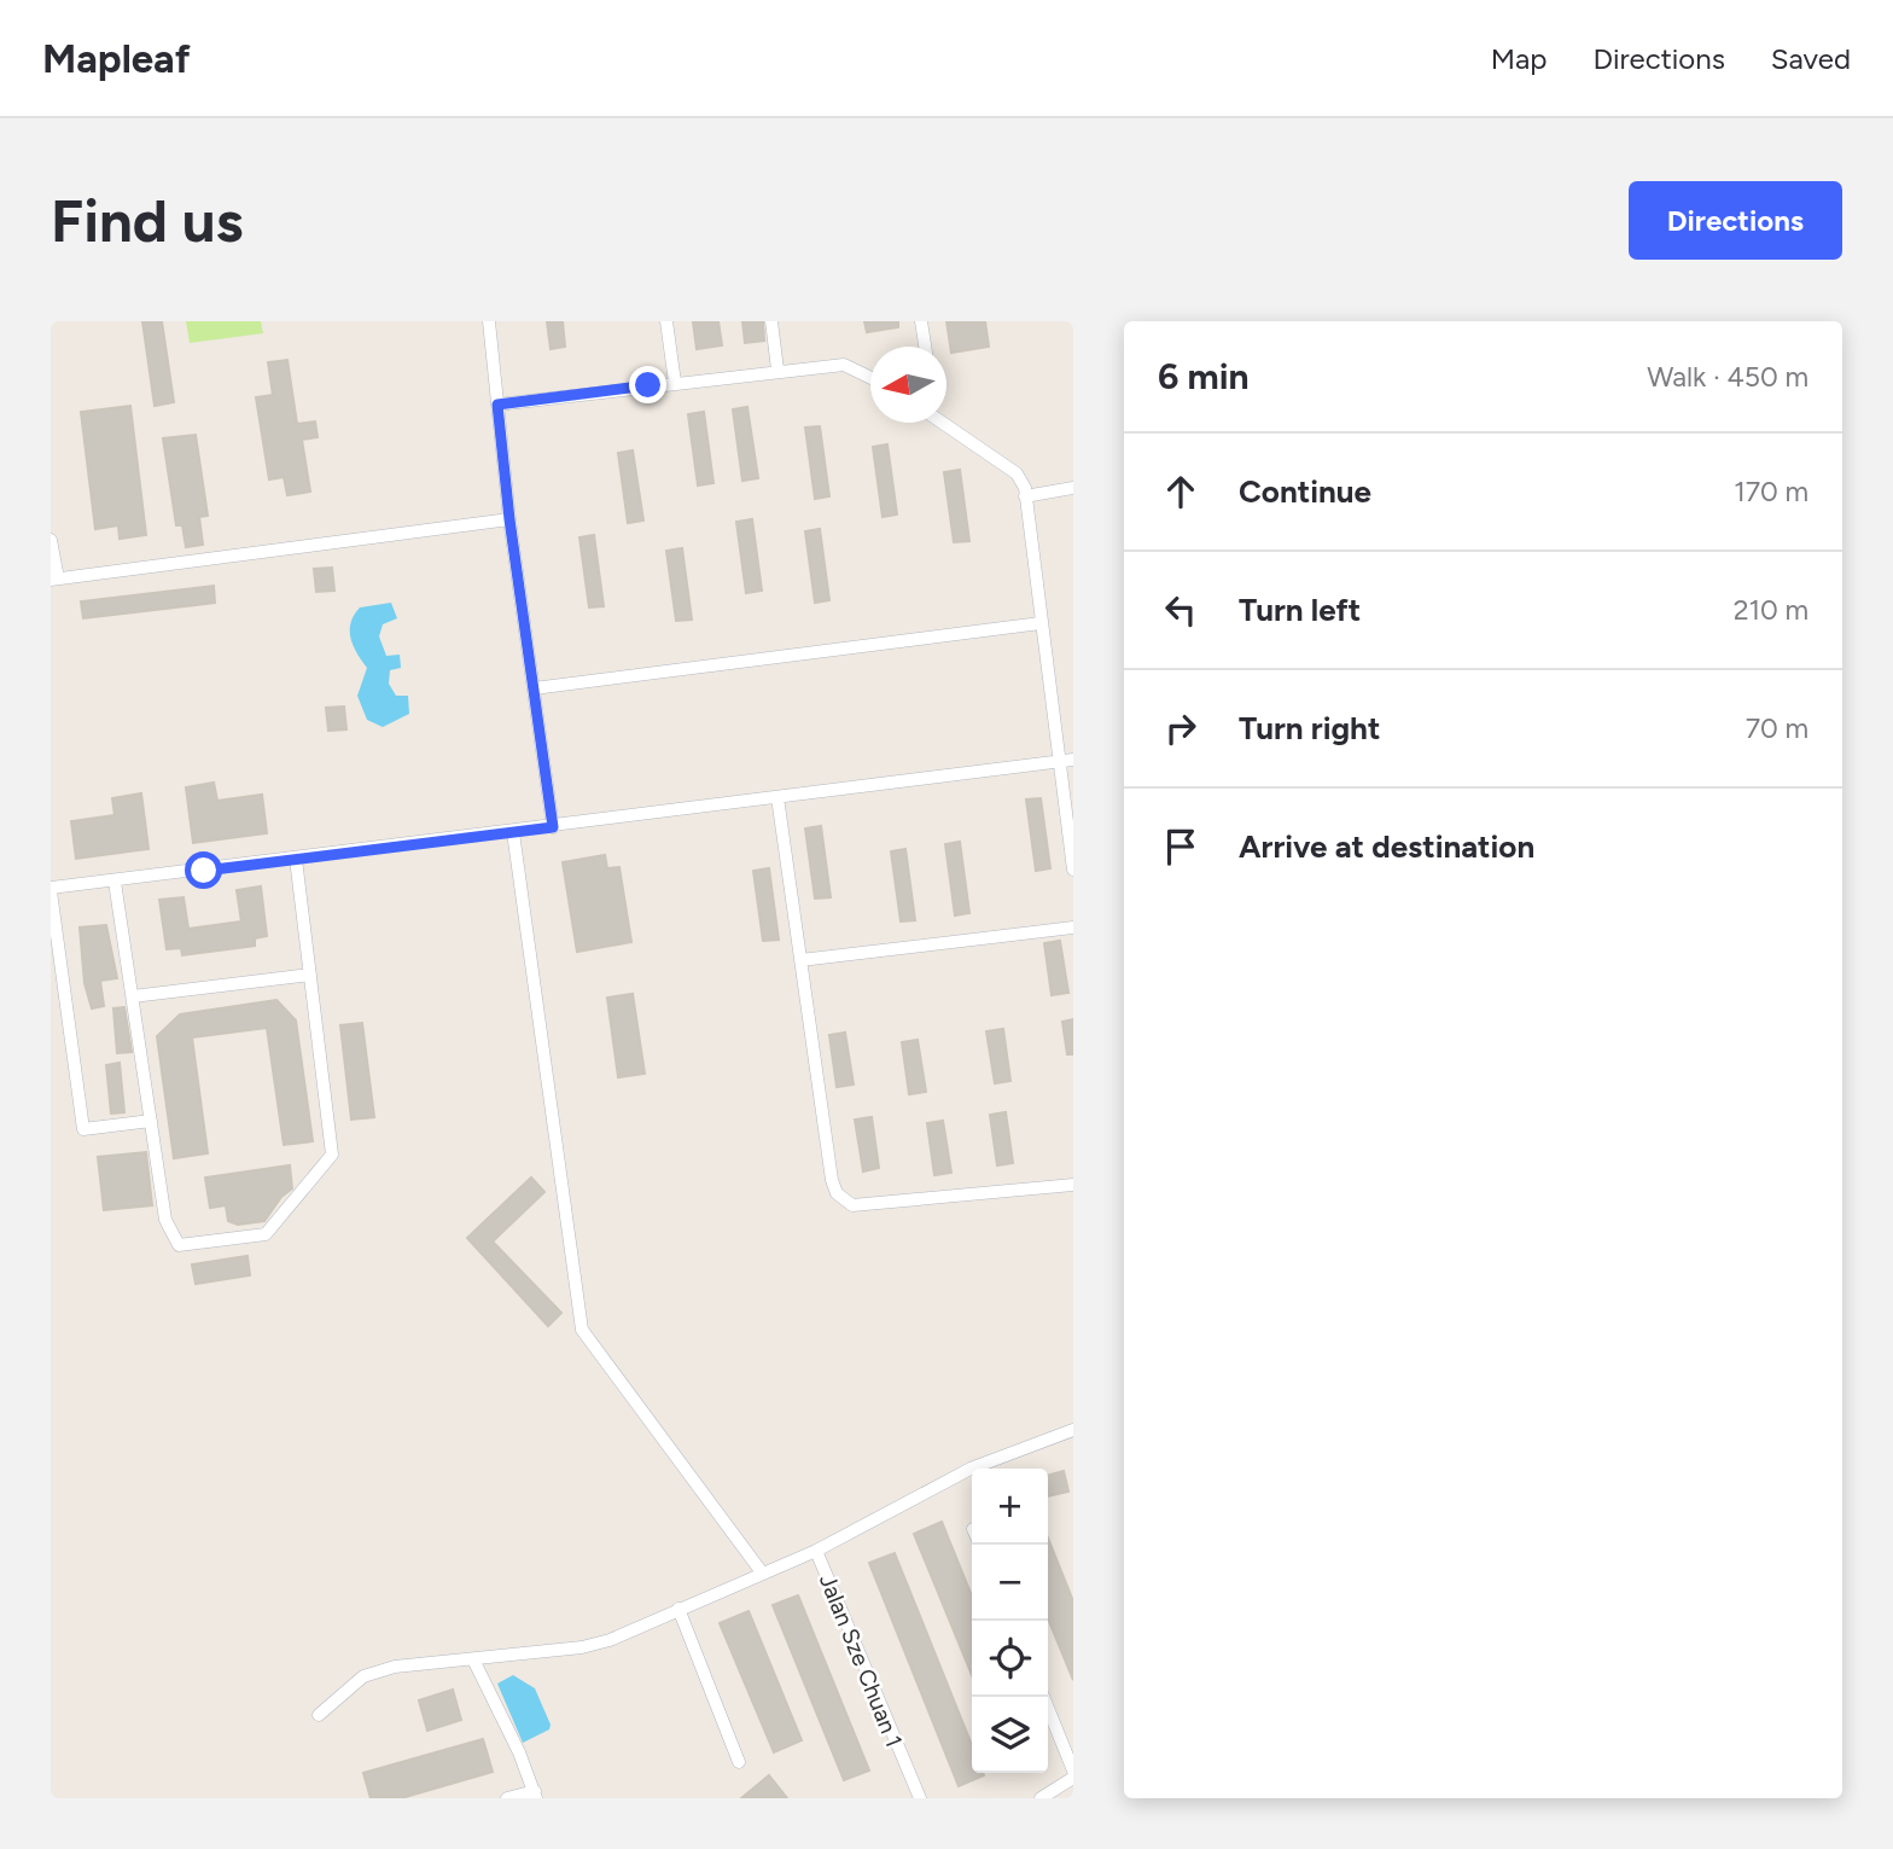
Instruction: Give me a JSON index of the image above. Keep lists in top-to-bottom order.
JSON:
{
  "streets": {
    "street": ["Jalan Sze Chuan 1"]
  },
  "north": "left",
  "page": {
    "header": "Mapleaf",
    "nav": ["Map", "Directions", "Saved"],
    "buttons": "Directions",
    "title": "Find us",
    "heading": ["6 min", "Walk · 450 m"],
    "list": [
      ["Continue", "170 m"],
      ["Turn left", "210 m"],
      ["Turn right", "70 m"],
      "Arrive at destination"
    ],
    "map_buttons": ["+", "−"]
  }
}
